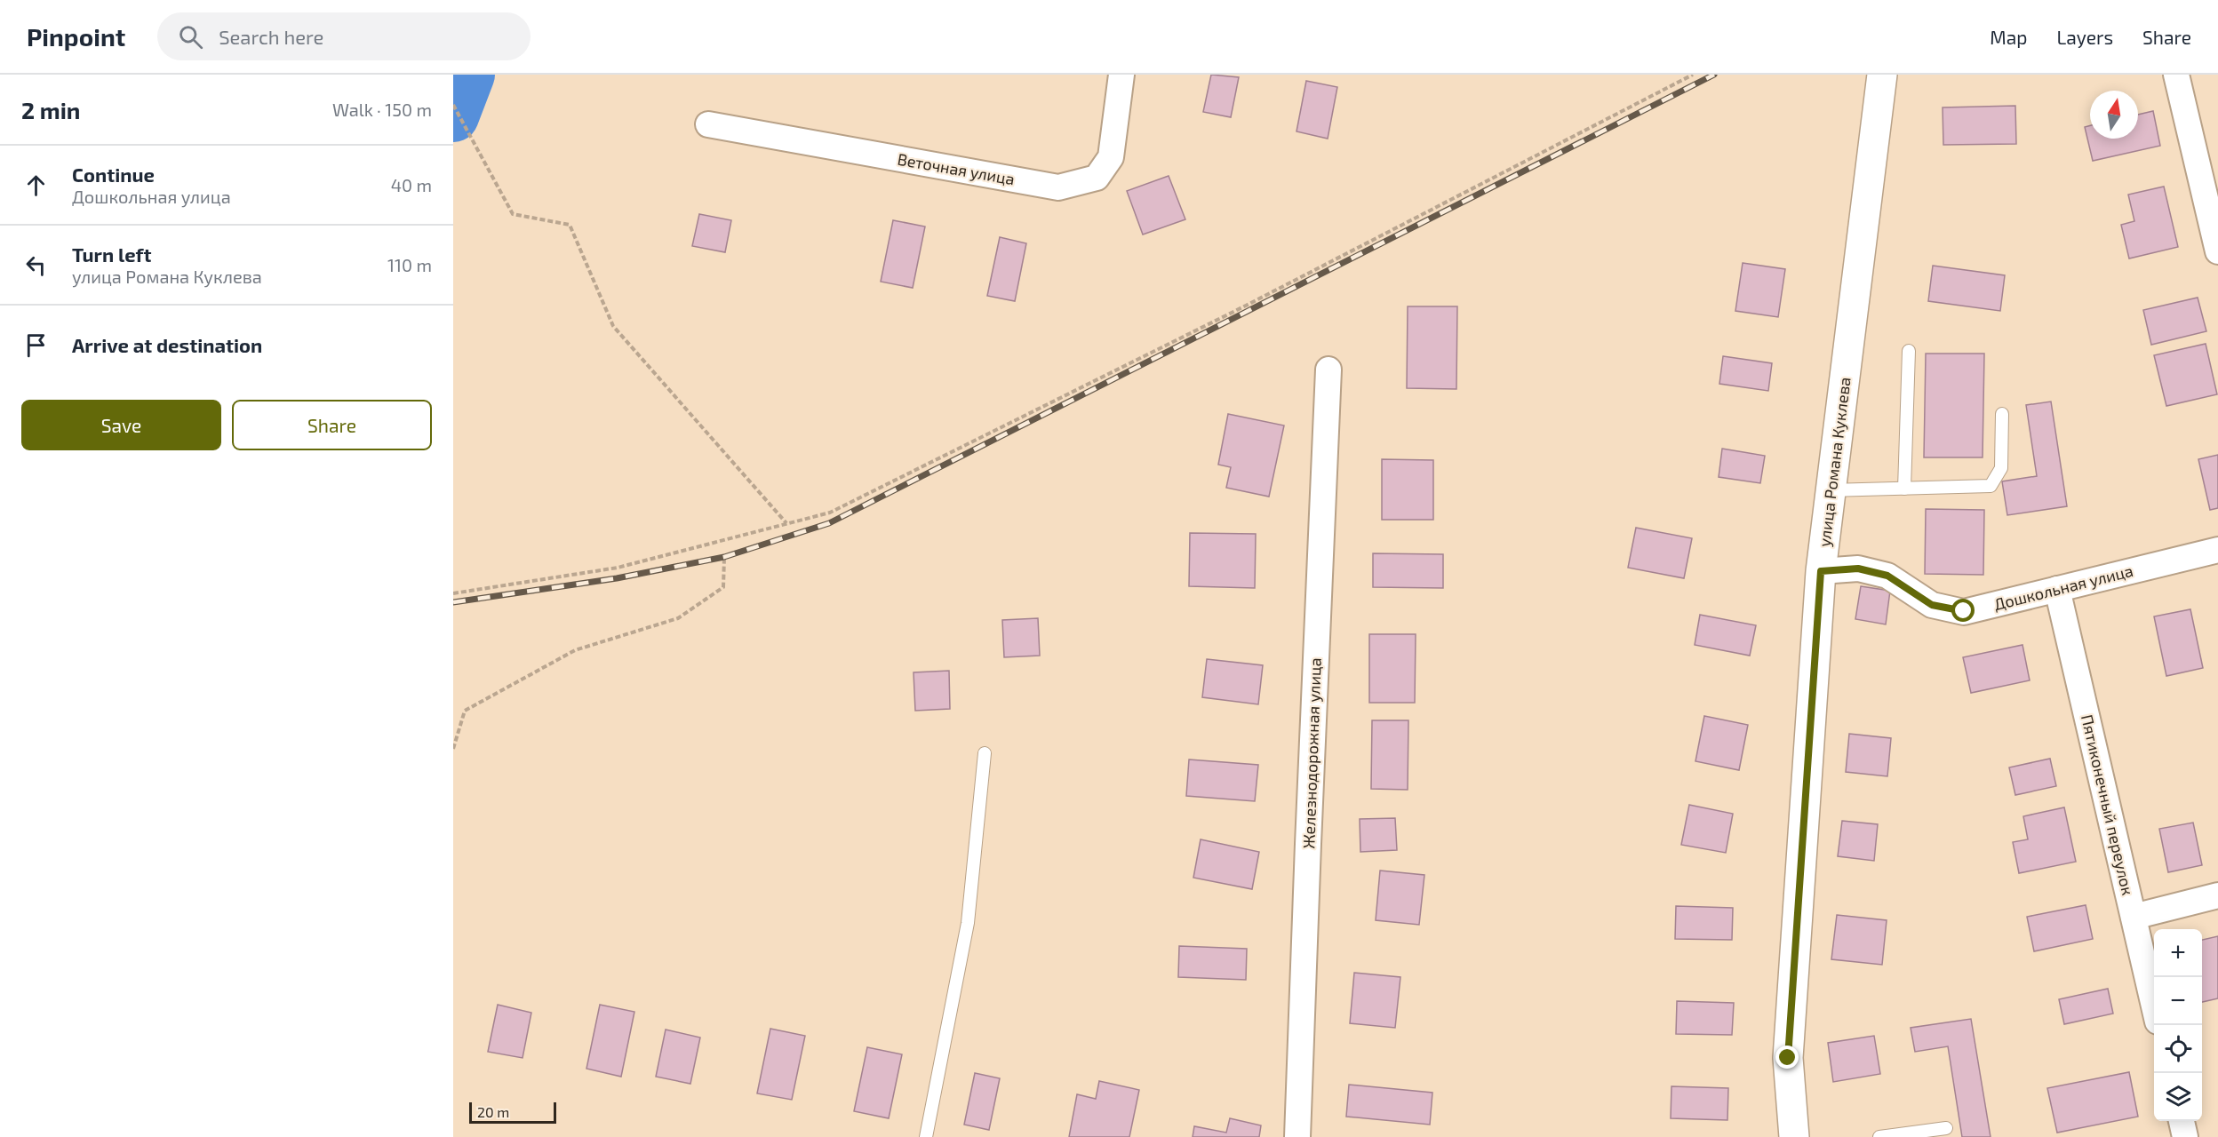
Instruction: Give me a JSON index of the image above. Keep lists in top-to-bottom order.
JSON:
{
  "streets": {
    "street": [
      "Веточная улица",
      "улица Романа Куклева",
      "Дошкольная улица",
      "Железнодорожная улица",
      "Пятиконечный переулок"
    ]
  },
  "crossings": [
    ["улица Романа Куклева", "Дошкольная улица"],
    ["Дошкольная улица", "Пятиконечный переулок"]
  ],
  "scale_bar": "20 m",
  "north": "top",
  "page": {
    "header": "Pinpoint",
    "search": "Search here",
    "nav": ["Map", "Layers", "Share"],
    "heading": ["2 min", "Walk · 150 m"],
    "list": [
      ["Continue", "Дошкольная улица", "40 m"],
      ["Turn left", "улица Романа Куклева", "110 m"],
      "Arrive at destination"
    ],
    "buttons": ["Save", "Share"],
    "map_buttons": ["+", "−"],
    "scale": "20 m"
  }
}
